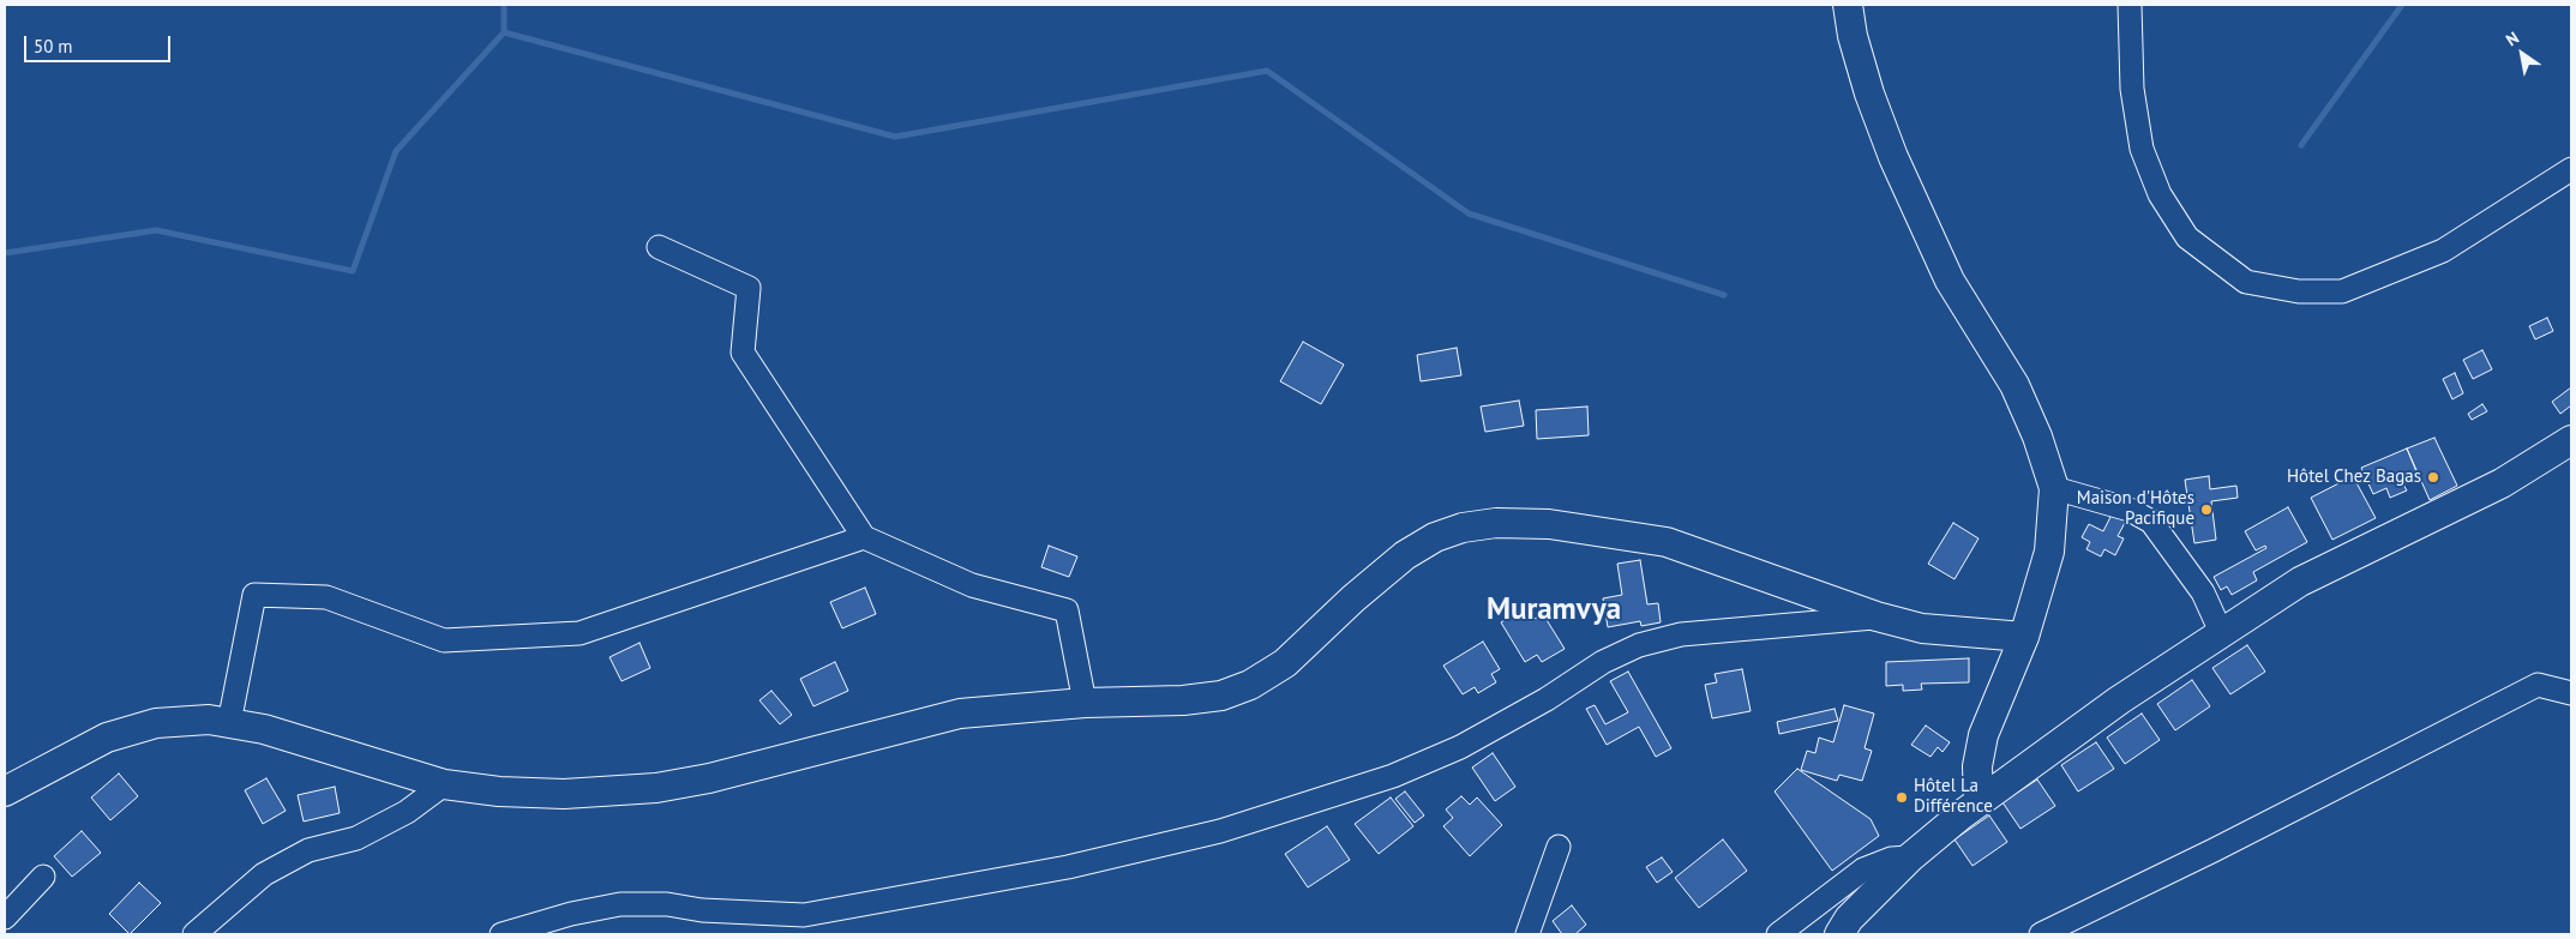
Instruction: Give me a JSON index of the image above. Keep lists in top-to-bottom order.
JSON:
{
  "districts": ["Muramvya"],
  "places": ["Hôtel Chez Bagas", "Maison d'Hôtes Pacifique", "Hôtel La Différence"],
  "scale_bar": "50 m",
  "north": "top left"
}
